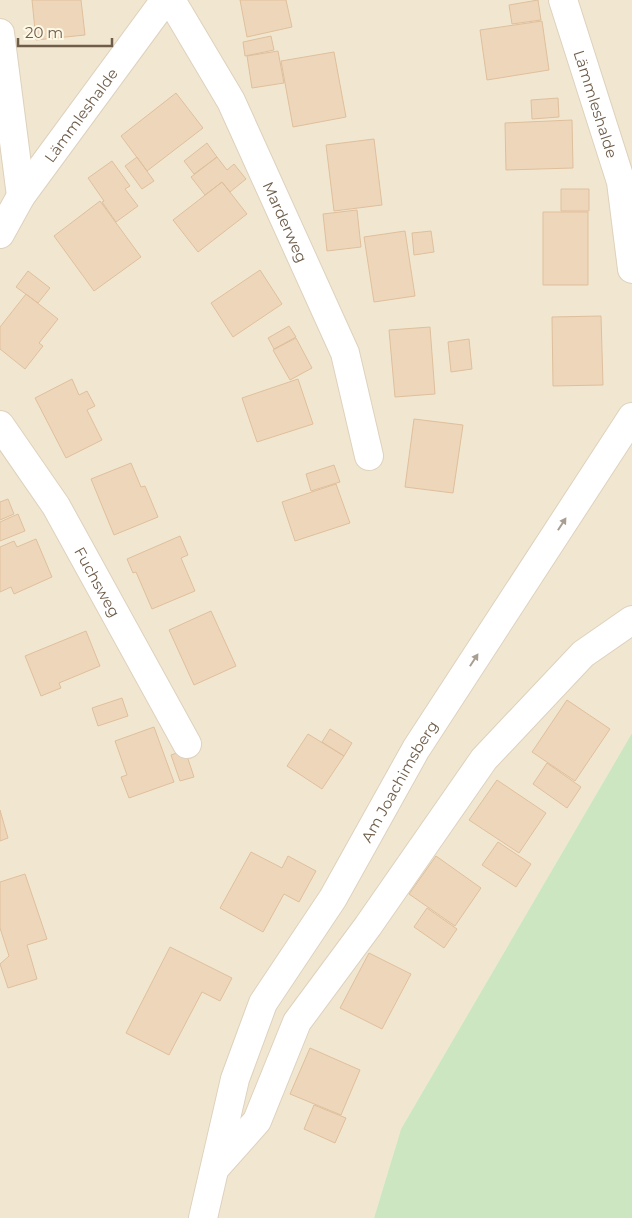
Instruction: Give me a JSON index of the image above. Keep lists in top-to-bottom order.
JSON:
{
  "streets": {
    "street": [
      "Lämmleshalde",
      "Marderweg",
      "Fuchsweg",
      "Am Joachimsberg"
    ]
  },
  "scale_bar": "20 m"
}
